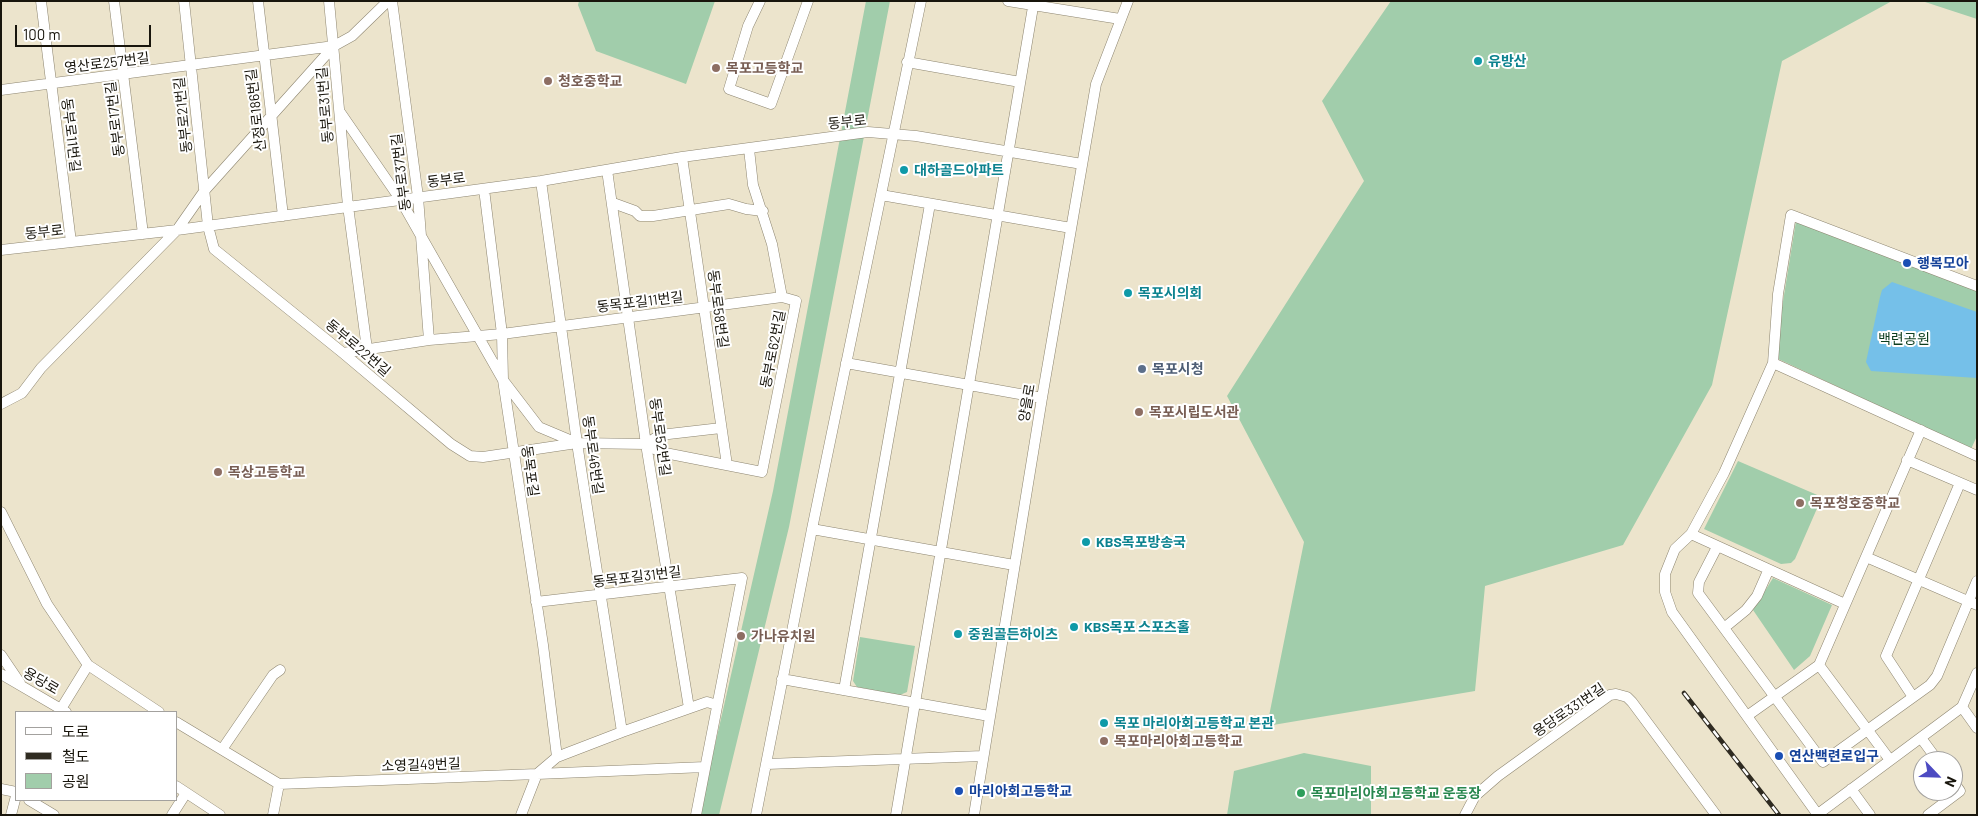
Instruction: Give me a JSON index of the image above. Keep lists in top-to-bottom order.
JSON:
{
  "streets": {
    "street": [
      "영산로257번길",
      "동부로31번길",
      "산정로186번길",
      "동부로21번길",
      "동부로17번길",
      "동부로",
      "동부로11번길",
      "동부로37번길",
      "동목포길11번길",
      "동부로58번길",
      "동부로22번길",
      "동부로62번길",
      "양을로",
      "동부로52번길",
      "동부로46번길",
      "동목포길",
      "동목포길31번길",
      "용당로",
      "용당로331번길",
      "소영길49번길"
    ]
  },
  "crossings": [
    ["영산로257번길", "동부로31번길"],
    ["영산로257번길", "산정로186번길"],
    ["영산로257번길", "동부로21번길"],
    ["영산로257번길", "동부로17번길"],
    ["영산로257번길", "동부로11번길"],
    ["동부로31번길", "동부로"],
    ["동부로31번길", "동목포길11번길"],
    ["산정로186번길", "동부로"],
    ["동부로21번길", "동부로"],
    ["동부로21번길", "동부로22번길"],
    ["동부로17번길", "동부로"],
    ["동부로", "동부로11번길"],
    ["동부로", "동부로37번길"],
    ["동부로", "동부로58번길"],
    ["동부로", "동부로22번길"],
    ["동부로", "동부로62번길"],
    ["동부로", "양을로"],
    ["동부로", "동부로52번길"],
    ["동부로", "동부로46번길"],
    ["동부로", "동목포길"],
    ["동부로37번길", "동목포길11번길"],
    ["동목포길11번길", "동부로58번길"],
    ["동목포길11번길", "동부로22번길"],
    ["동목포길11번길", "동부로62번길"],
    ["동목포길11번길", "동부로52번길"],
    ["동목포길11번길", "동부로46번길"],
    ["동목포길11번길", "동목포길"],
    ["동부로58번길", "동부로62번길"],
    ["동부로22번길", "동부로46번길"],
    ["동부로22번길", "동목포길"],
    ["동부로52번길", "동목포길31번길"],
    ["동부로46번길", "동목포길31번길"],
    ["동목포길", "동목포길31번길"]
  ],
  "parks": ["백련공원"],
  "places": [
    "유방산",
    "목포고등학교",
    "청호중학교",
    "대하골드아파트",
    "행복모아",
    "목포시의회",
    "목포시청",
    "목포시립도서관",
    "목상고등학교",
    "목포청호중학교",
    "KBS목포방송국",
    "KBS목포 스포츠홀",
    "중원골든하이츠",
    "가나유치원",
    "목포 마리아회고등학교 본관",
    "목포마리아회고등학교",
    "연산백련로입구",
    "마리아회고등학교",
    "목포마리아회고등학교 운동장"
  ],
  "legend": ["도로", "철도", "공원"],
  "scale_bar": "100 m",
  "north": "bottom right"
}
